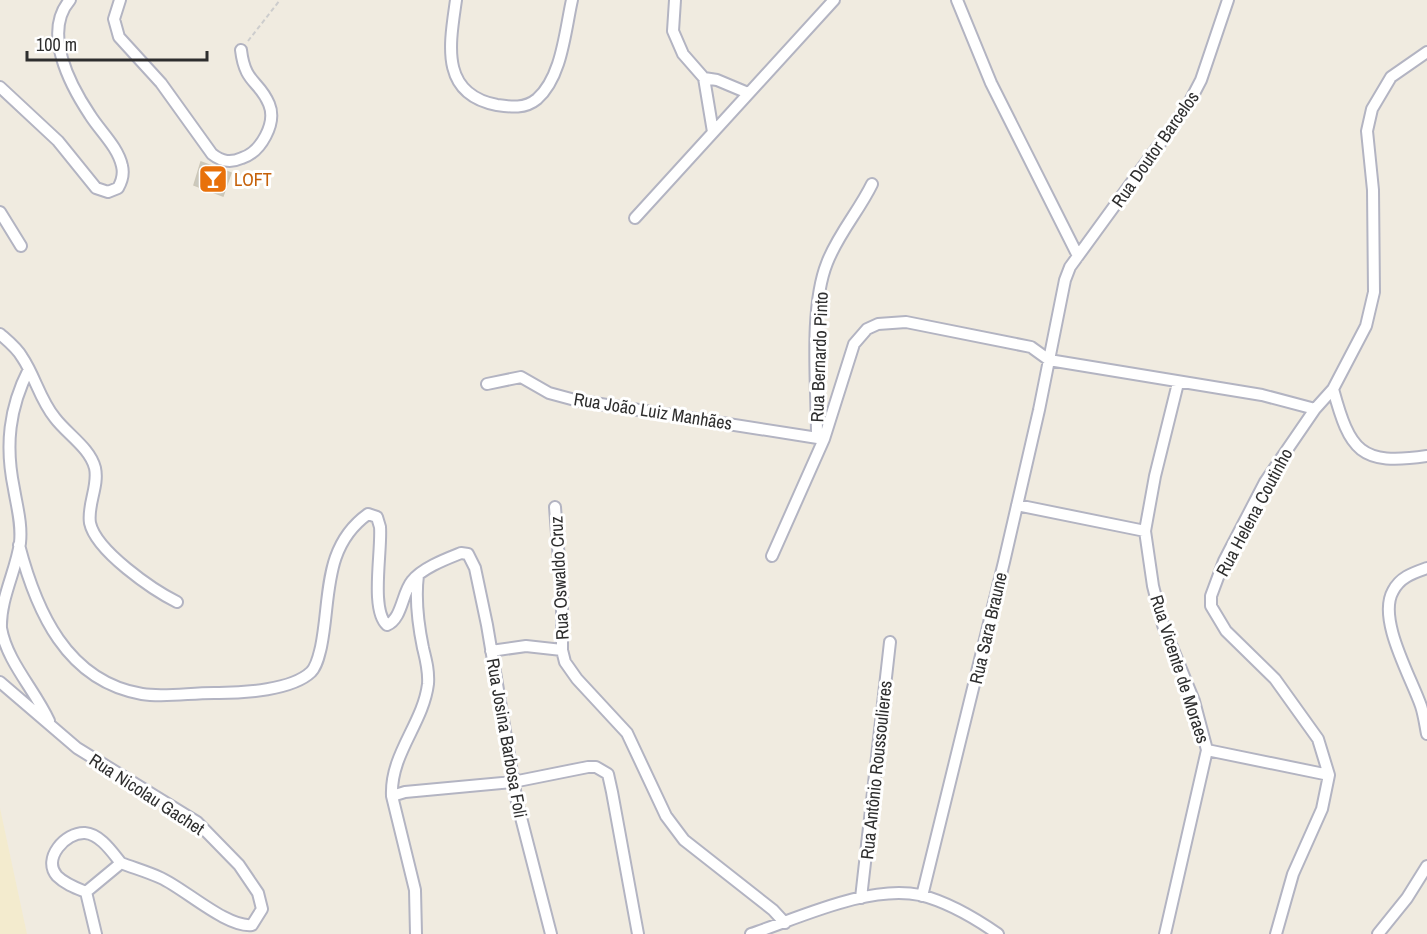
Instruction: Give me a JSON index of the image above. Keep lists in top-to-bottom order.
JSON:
{
  "streets": {
    "street": [
      "Rua Doutor Barcelos",
      "Rua Bernardo Pinto",
      "Rua João Luiz Manhães",
      "Rua Helena Coutinho",
      "Rua Oswaldo Cruz",
      "Rua Sara Braune",
      "Rua Vicente de Moraes",
      "Rua Josina Barbosa Foli",
      "Rua Antônio Roussoulieres",
      "Rua Nicolau Gachet"
    ]
  },
  "crossings": [
    ["Rua Doutor Barcelos", "Rua Sara Braune"],
    ["Rua Bernardo Pinto", "Rua João Luiz Manhães"]
  ],
  "places": {
    "bar": ["LOFT"]
  },
  "scale_bar": "100 m"
}
